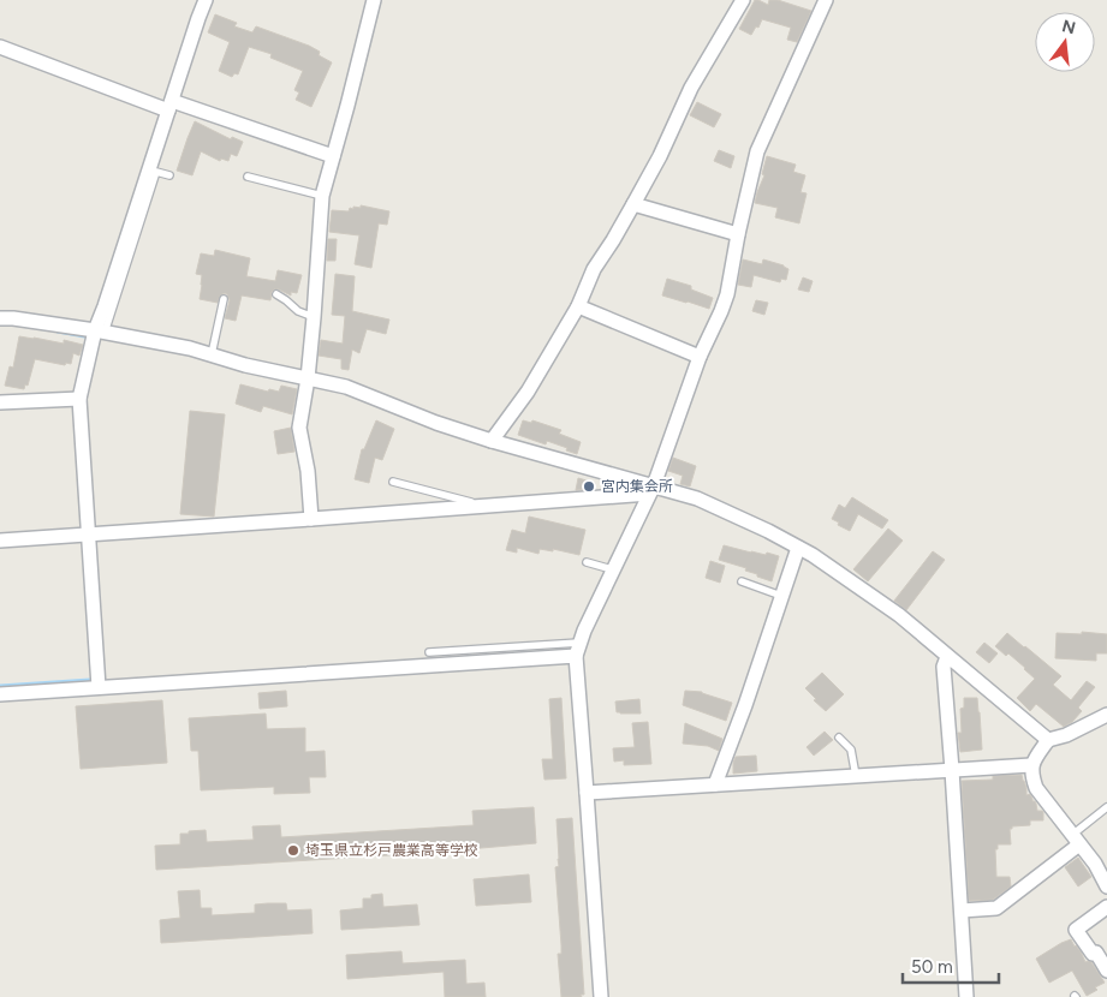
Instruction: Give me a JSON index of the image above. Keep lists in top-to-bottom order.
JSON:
{
  "places": ["宮内集会所", "埼玉県立杉戸農業高等学校"],
  "scale_bar": "50 m",
  "north": "top"
}
